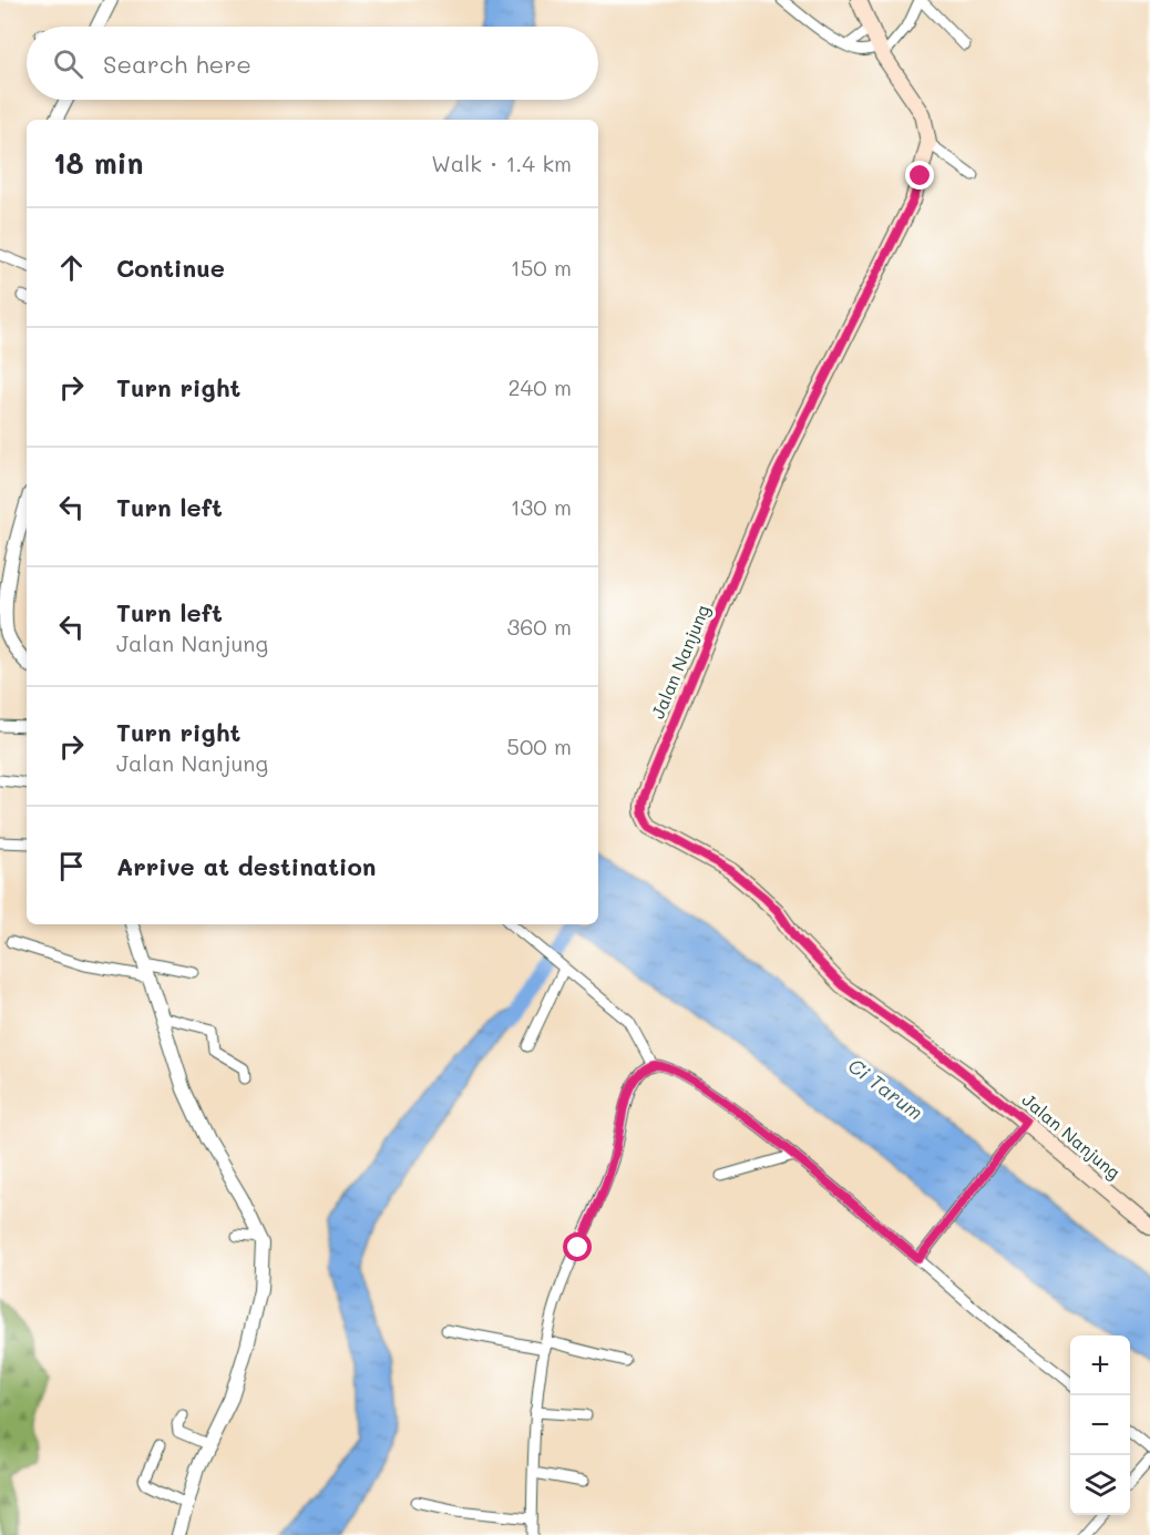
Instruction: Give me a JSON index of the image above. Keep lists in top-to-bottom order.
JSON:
{
  "streets": {
    "main road": ["Jalan Nanjung"]
  },
  "water": ["Ci Tarum"],
  "page": {
    "search": "Search here",
    "heading": ["18 min", "Walk · 1.4 km"],
    "list": [
      ["Continue", "150 m"],
      ["Turn right", "240 m"],
      ["Turn left", "130 m"],
      ["Turn left", "Jalan Nanjung", "360 m"],
      ["Turn right", "Jalan Nanjung", "500 m"],
      "Arrive at destination"
    ],
    "map_buttons": ["+", "−"]
  }
}
